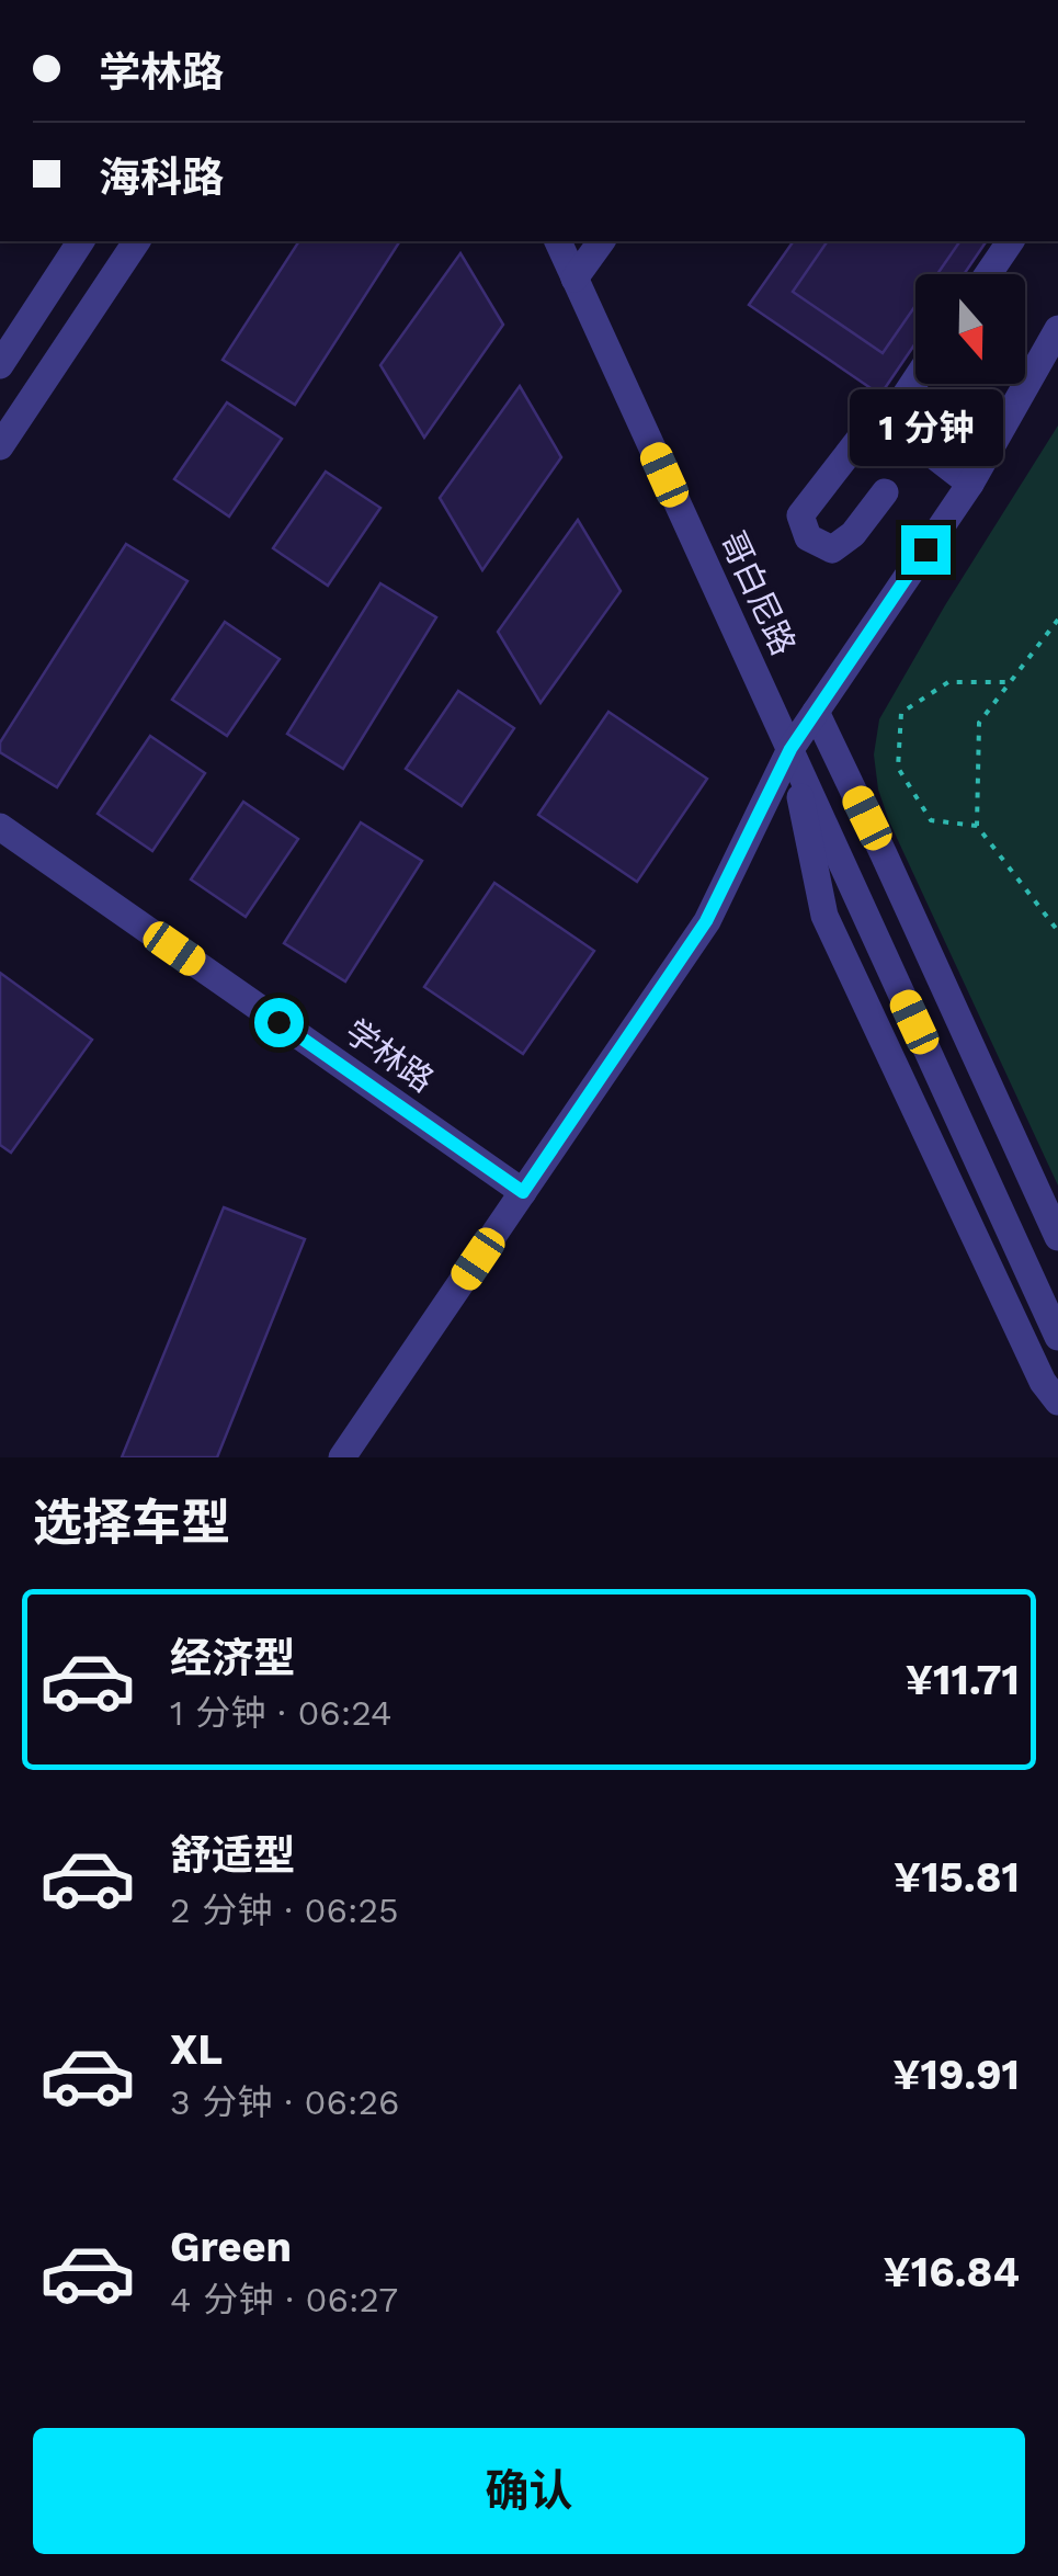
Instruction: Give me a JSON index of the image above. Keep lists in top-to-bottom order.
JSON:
{
  "streets": {
    "street": ["哥白尼路", "学林路"]
  },
  "north": "bottom",
  "page": {
    "banner": ["学林路", "海科路"],
    "bubble": "1 分钟",
    "heading": "选择车型",
    "list": [
      {
        "name": "经济型",
        "note": "1 分钟 · 06:24",
        "value": "¥11.71"
      },
      {
        "name": "舒适型",
        "note": "2 分钟 · 06:25",
        "value": "¥15.81"
      },
      {
        "name": "XL",
        "note": "3 分钟 · 06:26",
        "value": "¥19.91"
      },
      {
        "name": "Green",
        "note": "4 分钟 · 06:27",
        "value": "¥16.84"
      }
    ],
    "buttons": "确认"
  }
}
